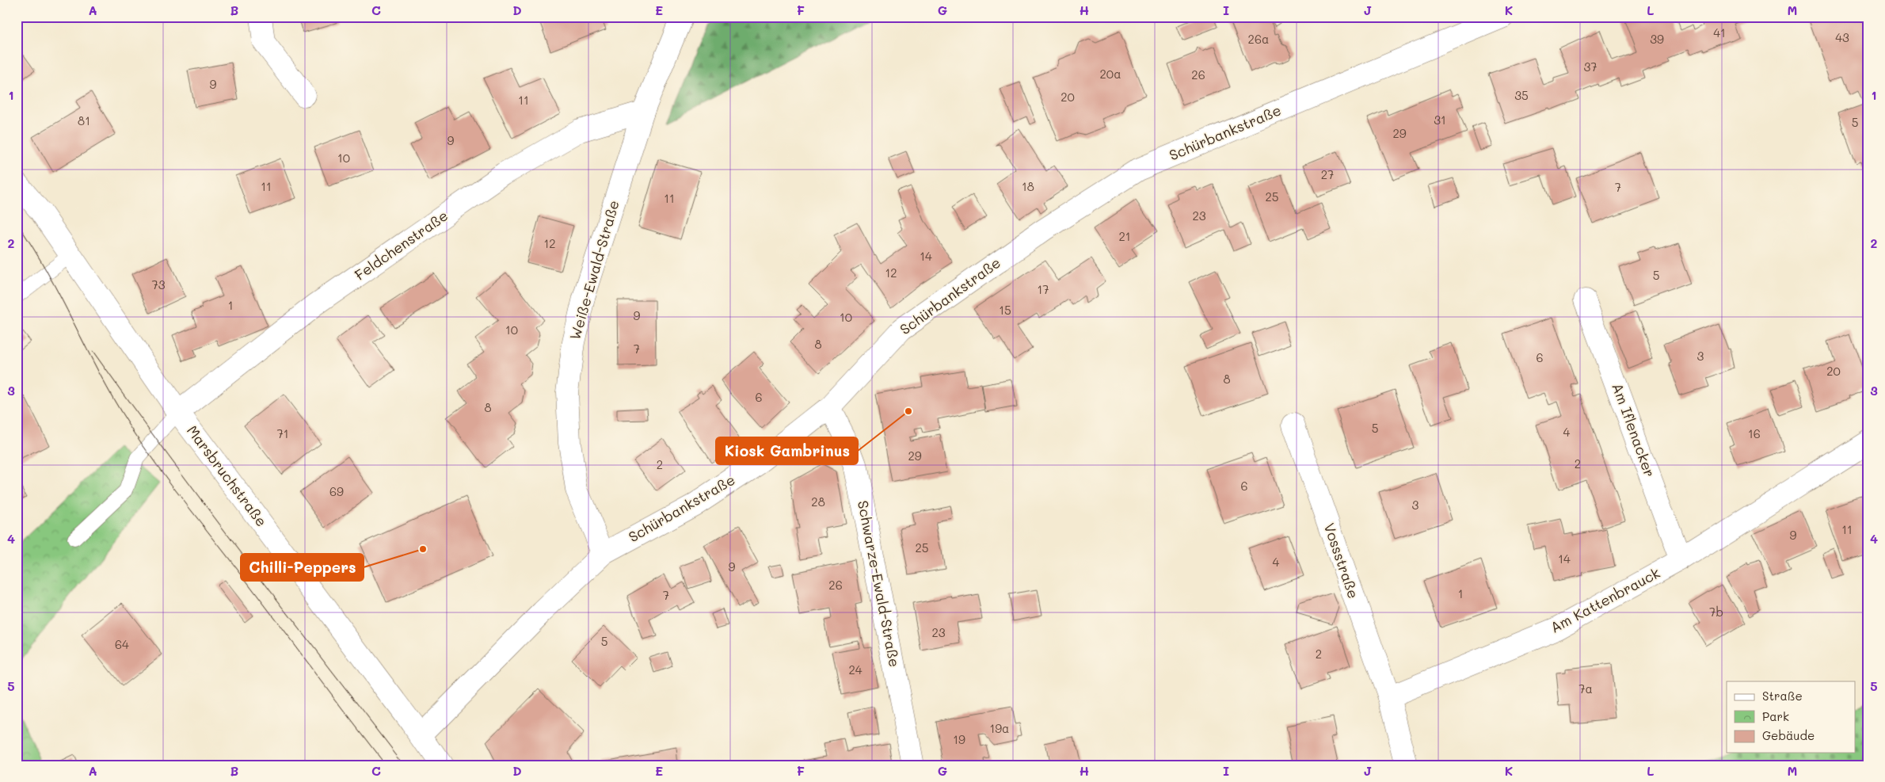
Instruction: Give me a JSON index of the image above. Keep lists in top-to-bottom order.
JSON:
{
  "streets": {
    "street": [
      "Schürbankstraße",
      "Feldchenstraße",
      "Weiße-Ewald-Straße",
      "Am Iflenacker",
      "Marsbruchstraße",
      "Vossstraße",
      "Schwarze-Ewald-Straße",
      "Am Kattenbrauck"
    ]
  },
  "crossings": [
    ["Schürbankstraße", "Weiße-Ewald-Straße"],
    ["Schürbankstraße", "Marsbruchstraße"],
    ["Schürbankstraße", "Schwarze-Ewald-Straße"],
    ["Feldchenstraße", "Weiße-Ewald-Straße"],
    ["Feldchenstraße", "Marsbruchstraße"],
    ["Am Iflenacker", "Am Kattenbrauck"],
    ["Vossstraße", "Am Kattenbrauck"]
  ],
  "places": ["Kiosk Gambrinus", "Chilli-Peppers"],
  "house_numbers": [
    "41",
    "43",
    "26a",
    "39",
    "37",
    "20a",
    "26",
    "9",
    "35",
    "20",
    "11",
    "31",
    "81",
    "5",
    "29",
    "9",
    "10",
    "27",
    "11",
    "18",
    "7",
    "25",
    "11",
    "23",
    "21",
    "12",
    "14",
    "12",
    "5",
    "73",
    "17",
    "1",
    "15",
    "9",
    "10",
    "10",
    "8",
    "7",
    "3",
    "6",
    "20",
    "8",
    "6",
    "8",
    "5",
    "4",
    "71",
    "16",
    "29",
    "2",
    "2",
    "6",
    "69",
    "28",
    "3",
    "11",
    "9",
    "25",
    "14",
    "4",
    "9",
    "26",
    "1",
    "7",
    "7b",
    "23",
    "5",
    "64",
    "2",
    "24",
    "7a",
    "19a",
    "19"
  ],
  "legend": ["Straße", "Park", "Gebäude"],
  "grid": {
    "columns": [
      "A",
      "B",
      "C",
      "D",
      "E",
      "F",
      "G",
      "H",
      "I",
      "J",
      "K",
      "L",
      "M"
    ],
    "rows": [
      "1",
      "2",
      "3",
      "4",
      "5"
    ]
  }
}
